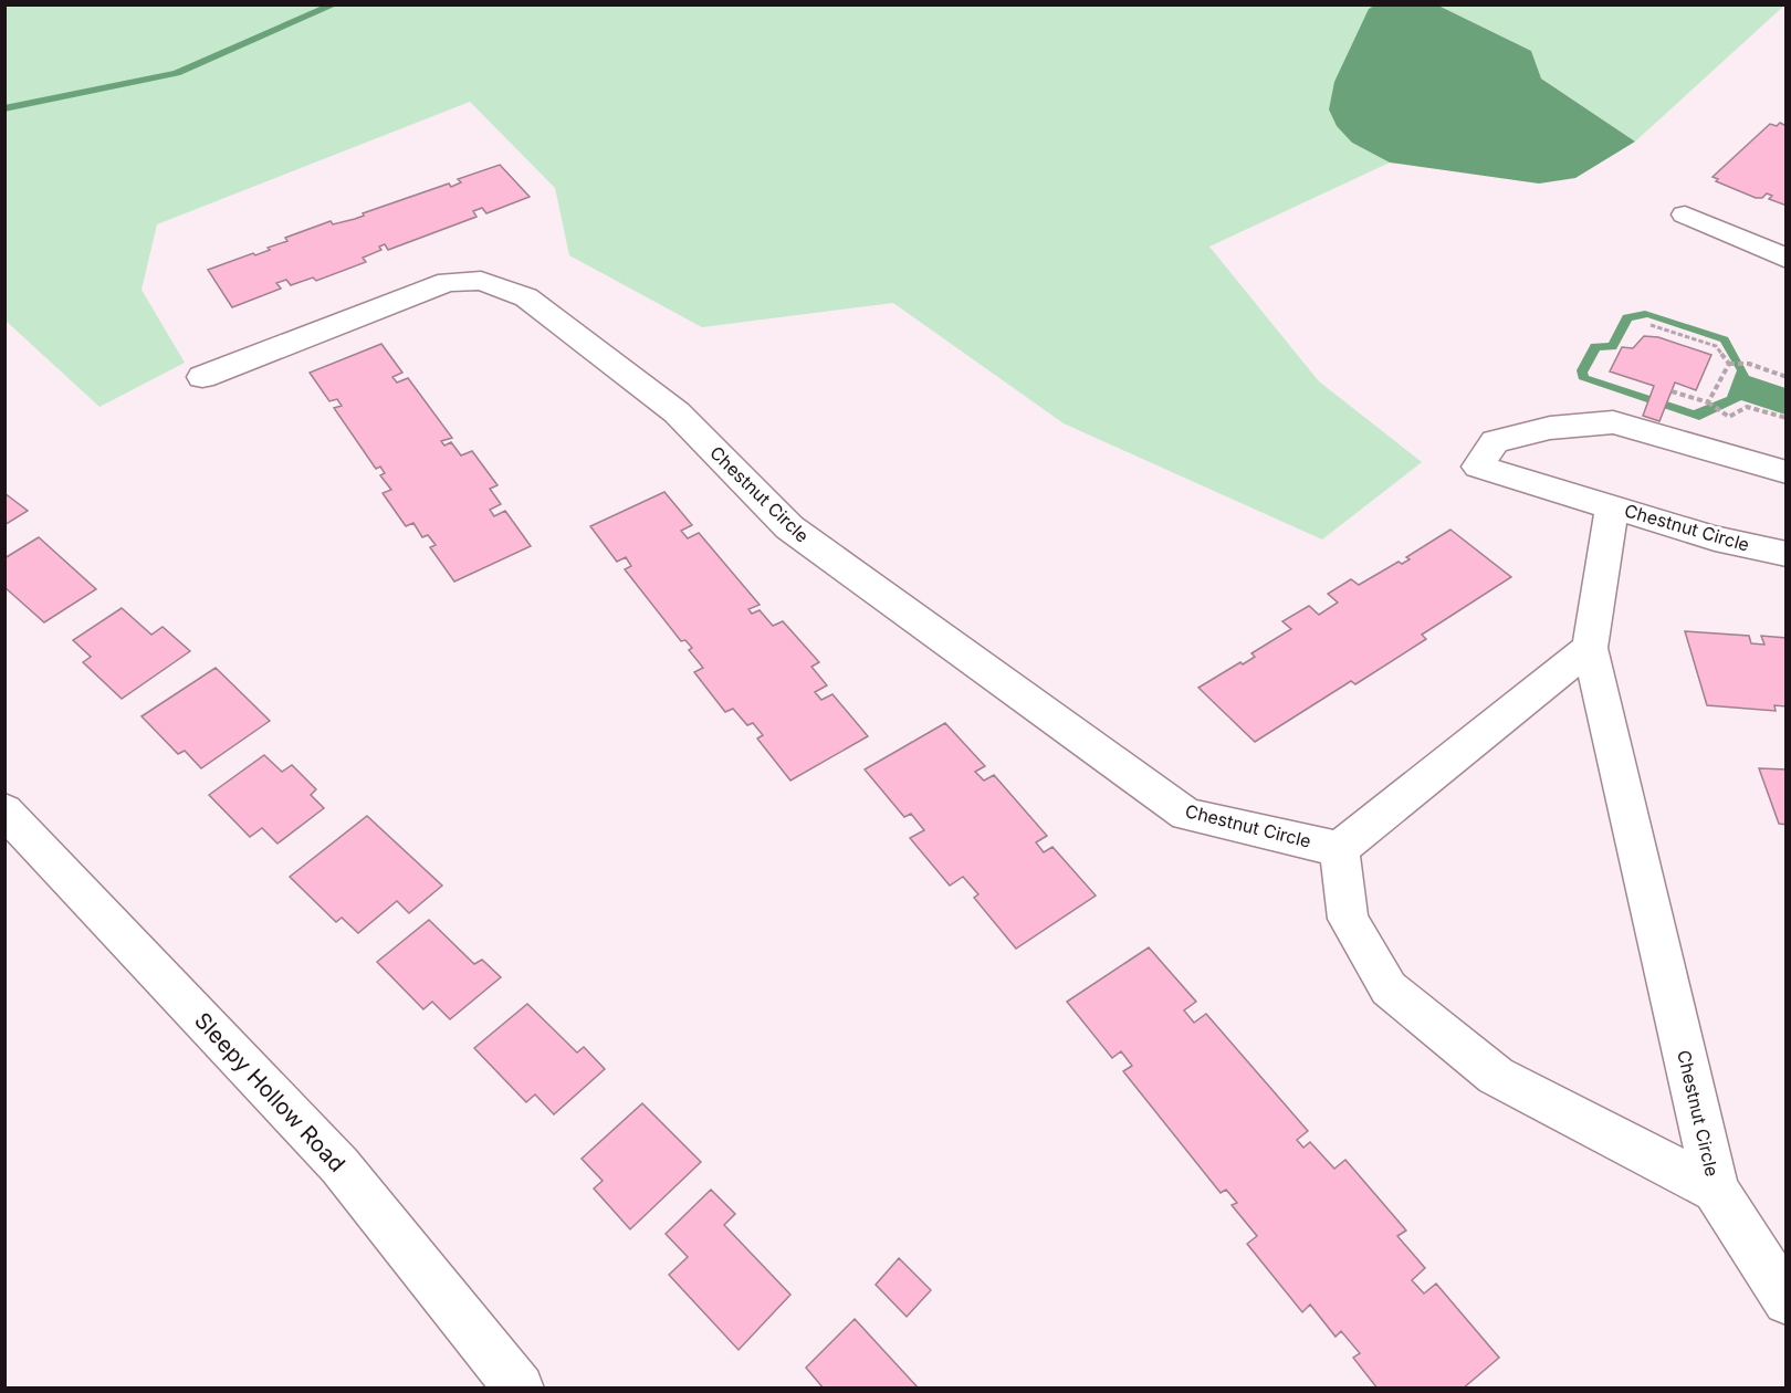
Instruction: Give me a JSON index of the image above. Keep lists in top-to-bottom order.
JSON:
{
  "streets": {
    "street": ["Chestnut Circle", "Sleepy Hollow Road"]
  }
}
